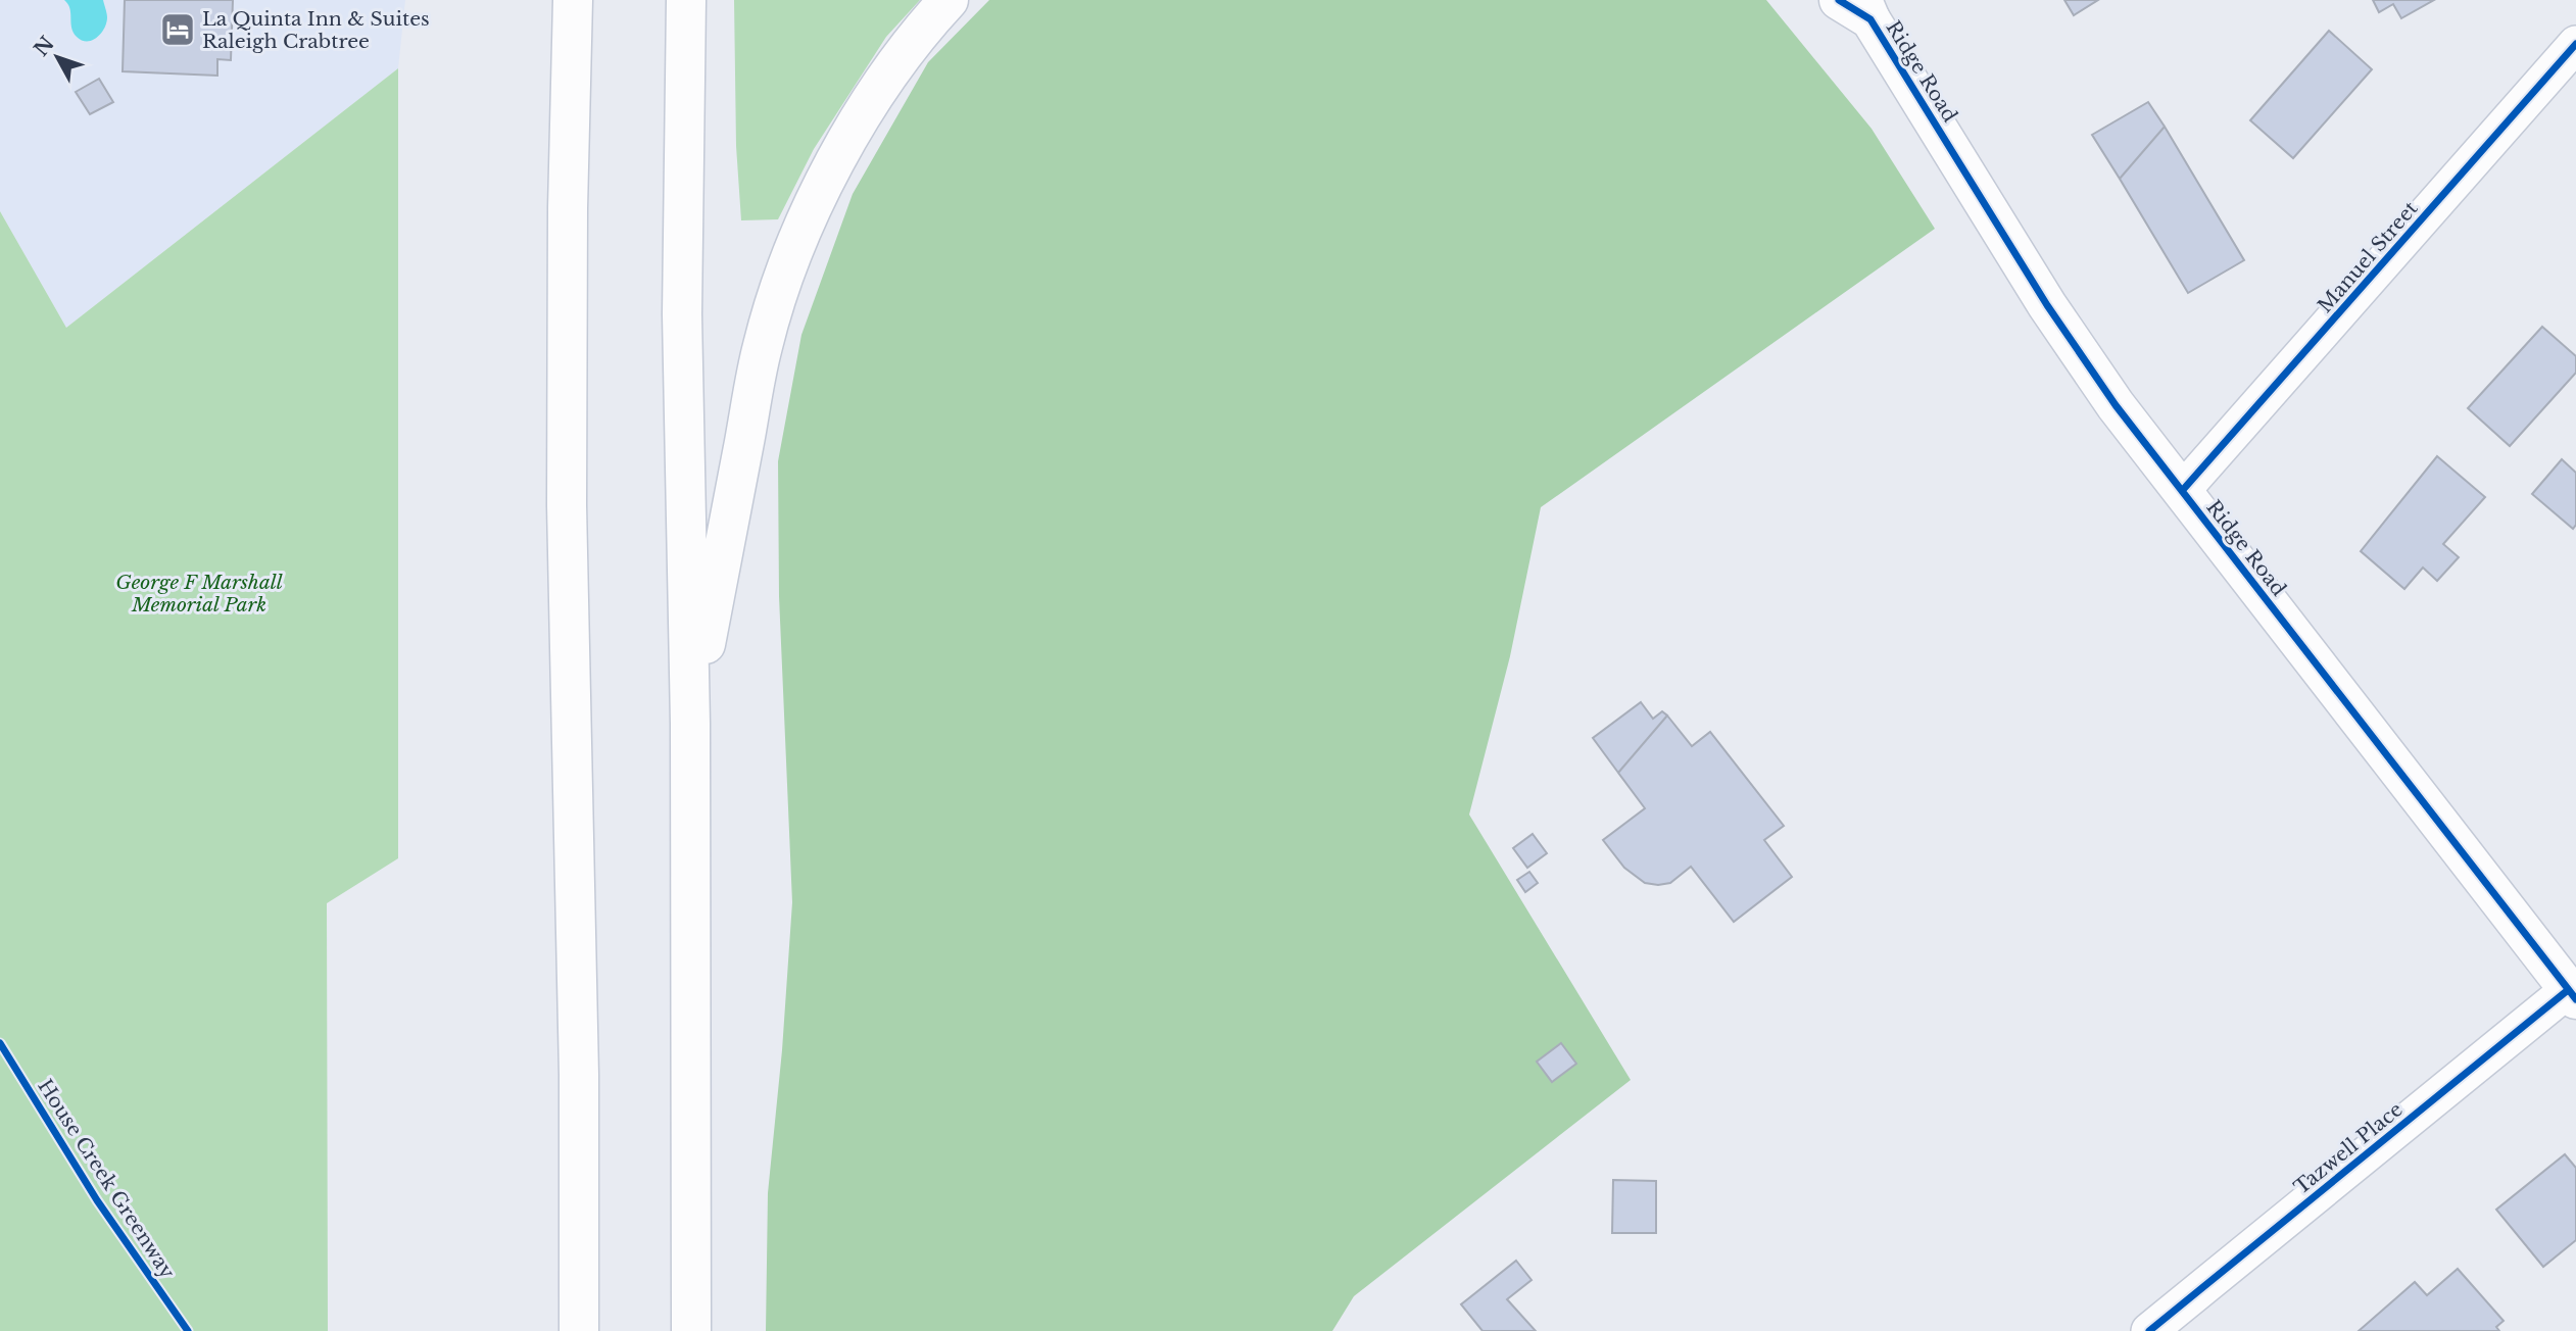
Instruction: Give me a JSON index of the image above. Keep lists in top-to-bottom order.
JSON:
{
  "streets": {
    "main road": ["Ridge Road"],
    "street": ["Manuel Street", "Tazwell Place"],
    "cycle path": ["House Creek Greenway"]
  },
  "crossings": [
    ["Ridge Road", "Manuel Street"],
    ["Ridge Road", "Tazwell Place"]
  ],
  "parks": ["George F Marshall Memorial Park"],
  "places": {
    "hotel": ["La Quinta Inn & Suites Raleigh Crabtree"]
  },
  "north": "top left"
}
